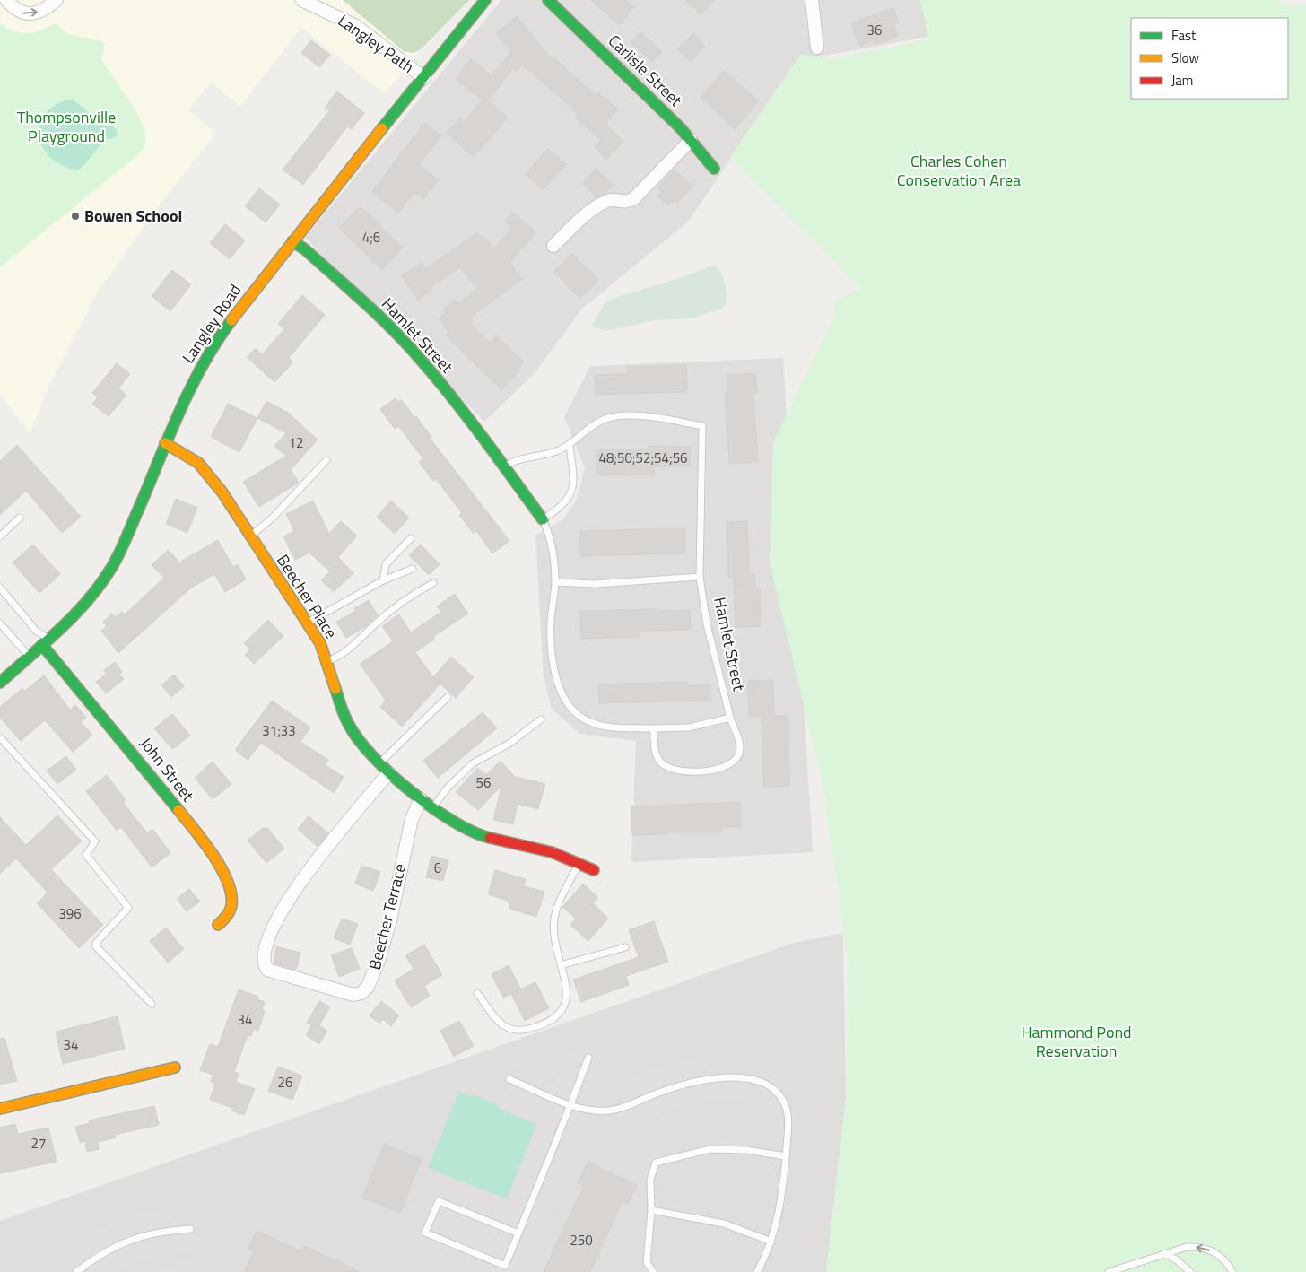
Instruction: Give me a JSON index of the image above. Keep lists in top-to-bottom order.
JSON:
{
  "streets": {
    "street": [
      "Langley Path",
      "Carlisle Street",
      "Langley Road",
      "Hamlet Street",
      "Beecher Place",
      "John Street",
      "Beecher Terrace"
    ]
  },
  "crossings": [
    ["Langley Path", "Langley Road"],
    ["Langley Road", "Hamlet Street"],
    ["Langley Road", "Beecher Place"],
    ["Langley Road", "John Street"],
    ["Beecher Place", "Beecher Terrace"]
  ],
  "parks": ["Thompsonville Playground", "Charles Cohen Conservation Area", "Hammond Pond Reservation"],
  "places": ["Bowen School"],
  "house_numbers": [
    "36",
    "4;6",
    "12",
    "48;50;52;54;56",
    "31;33",
    "56",
    "6",
    "396",
    "34",
    "34",
    "26",
    "27",
    "250"
  ],
  "legend": ["Fast", "Slow", "Jam"]
}
